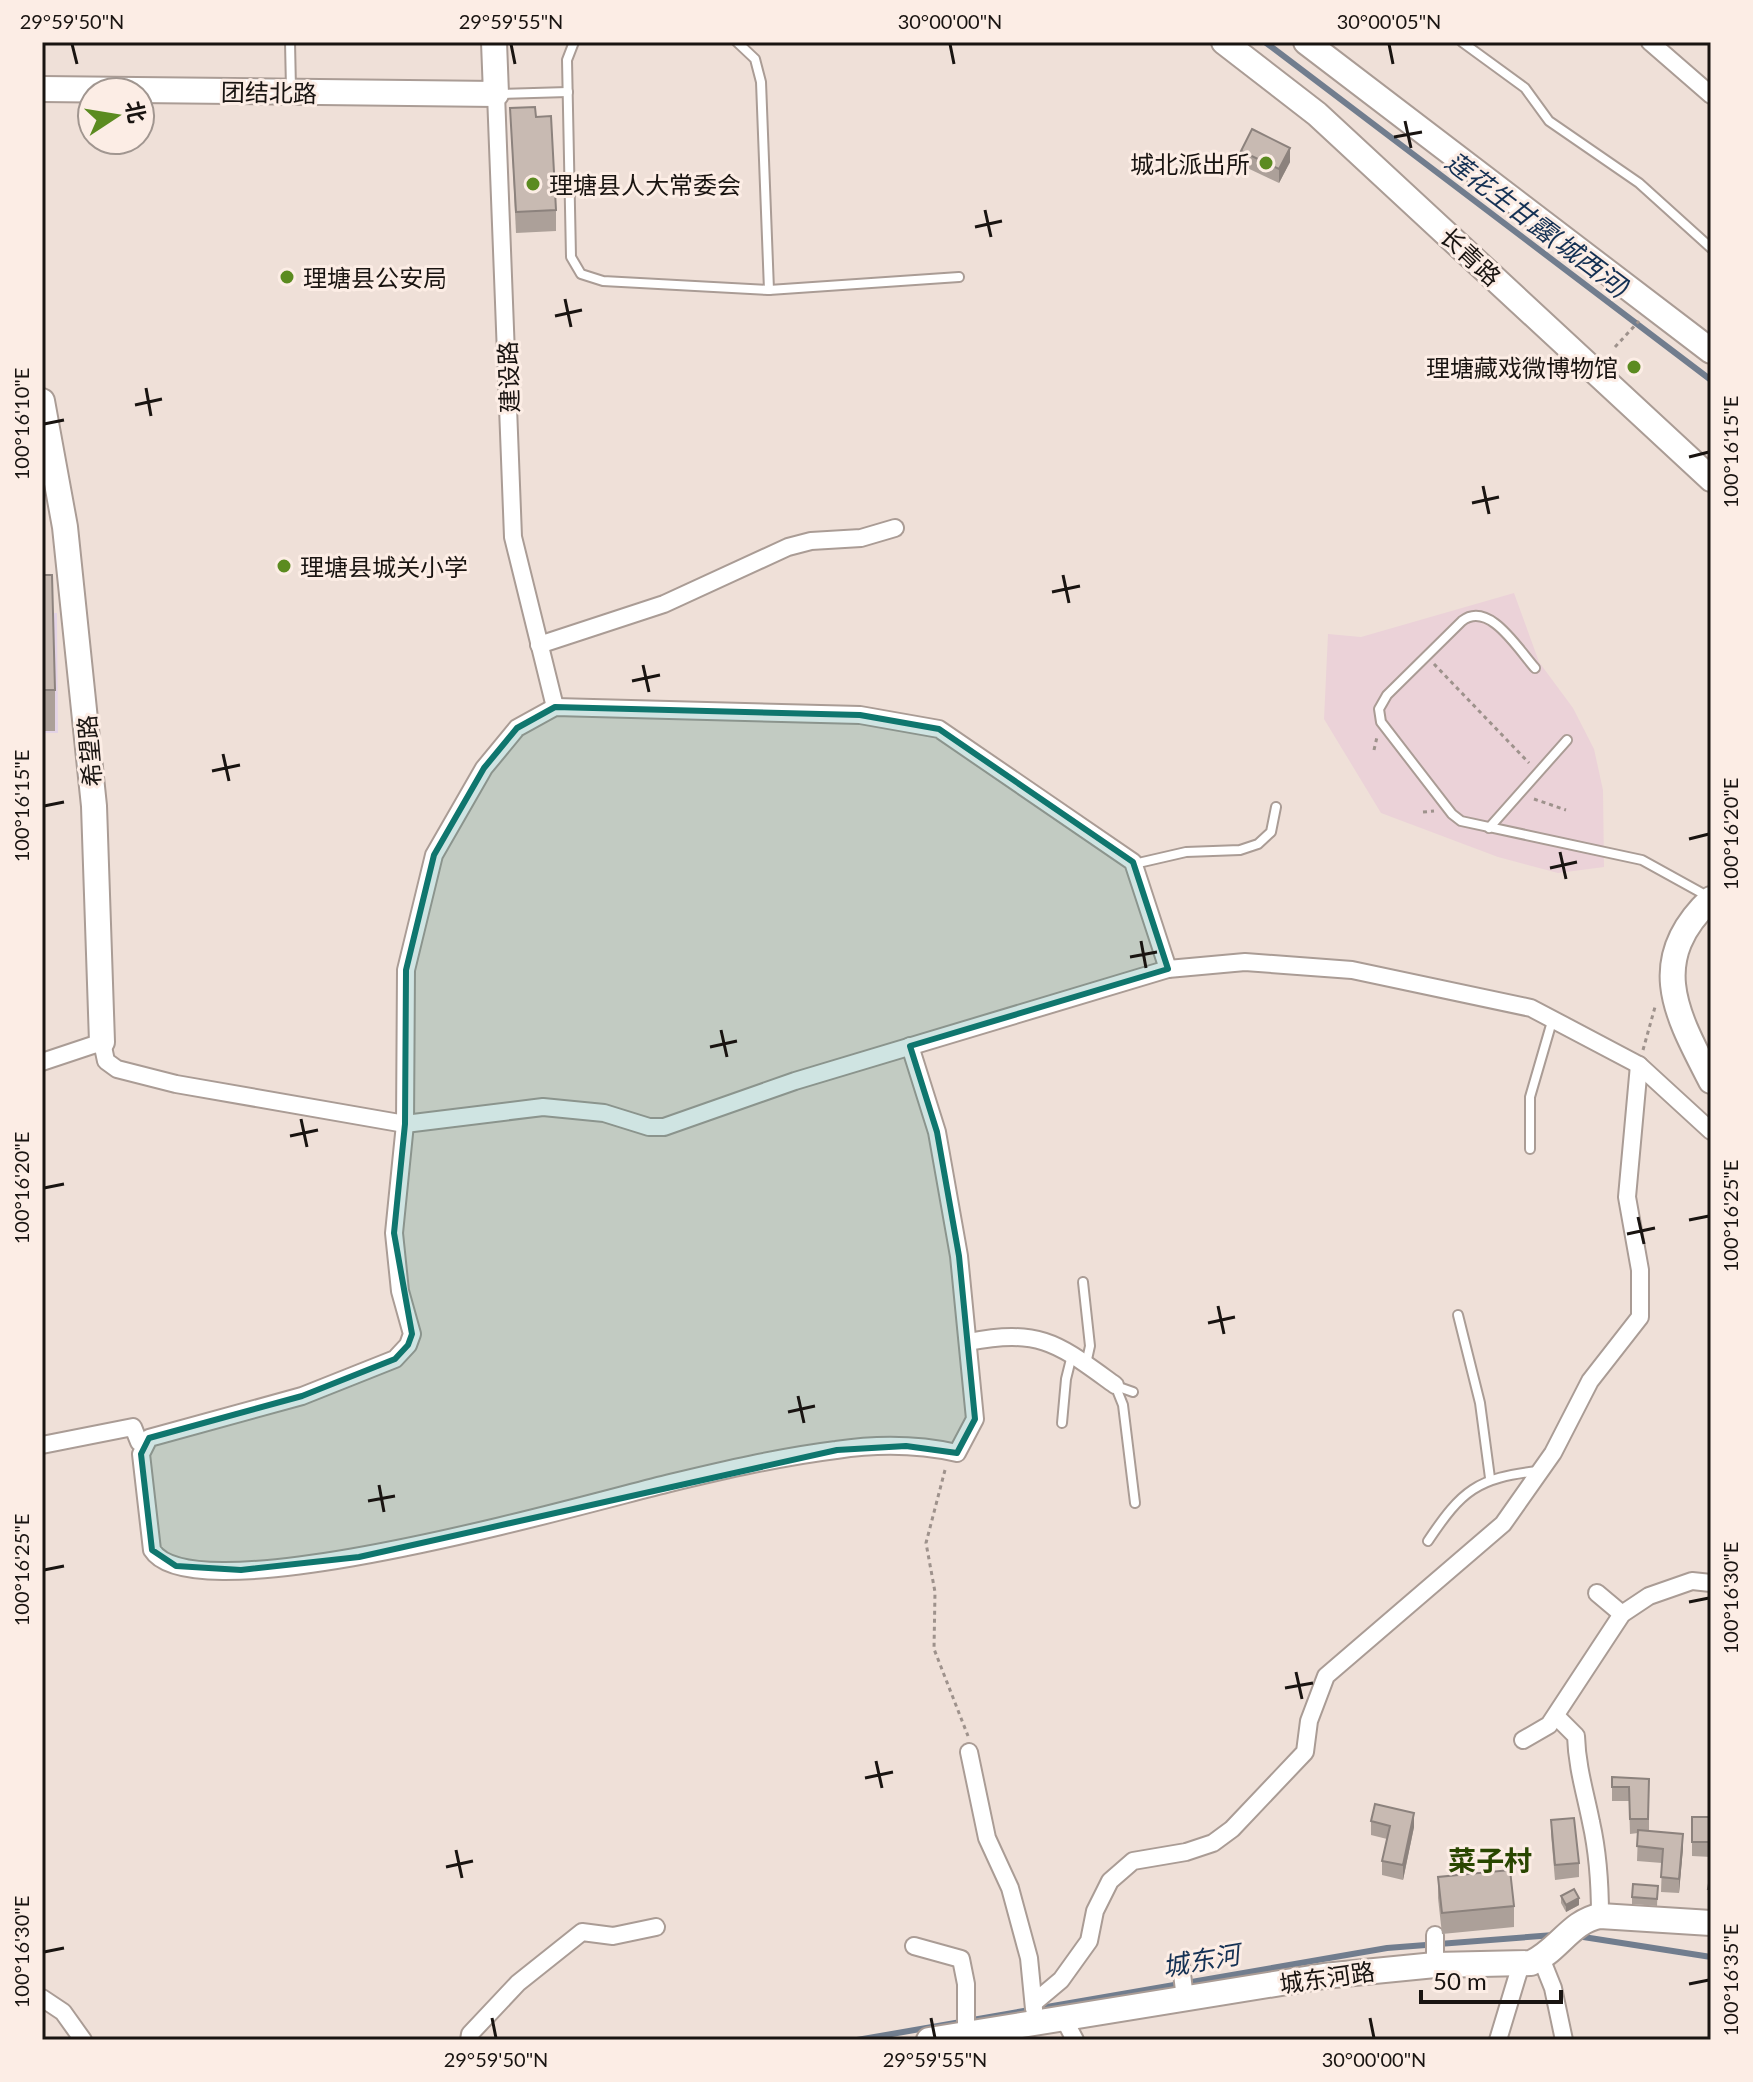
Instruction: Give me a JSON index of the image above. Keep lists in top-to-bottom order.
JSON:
{
  "streets": {
    "street": [
      "团结北路",
      "长青路",
      "建设路",
      "希望路",
      "城东河路"
    ]
  },
  "crossings": [
    ["团结北路", "建设路"]
  ],
  "districts": ["菜子村"],
  "water": ["莲花生甘露(城西河)", "城东河"],
  "places": [
    "城北派出所",
    "理塘县人大常委会",
    "理塘县公安局",
    "理塘藏戏微博物馆",
    "理塘县城关小学"
  ],
  "scale_bar": "50 m",
  "north": "right",
  "coordinates": [
    "29°59'50\"N",
    "29°59'55\"N",
    "30°00'00\"N",
    "30°00'05\"N",
    "100°16'10\"E",
    "100°16'15\"E",
    "100°16'20\"E",
    "100°16'25\"E",
    "100°16'30\"E",
    "100°16'35\"E"
  ]
}
